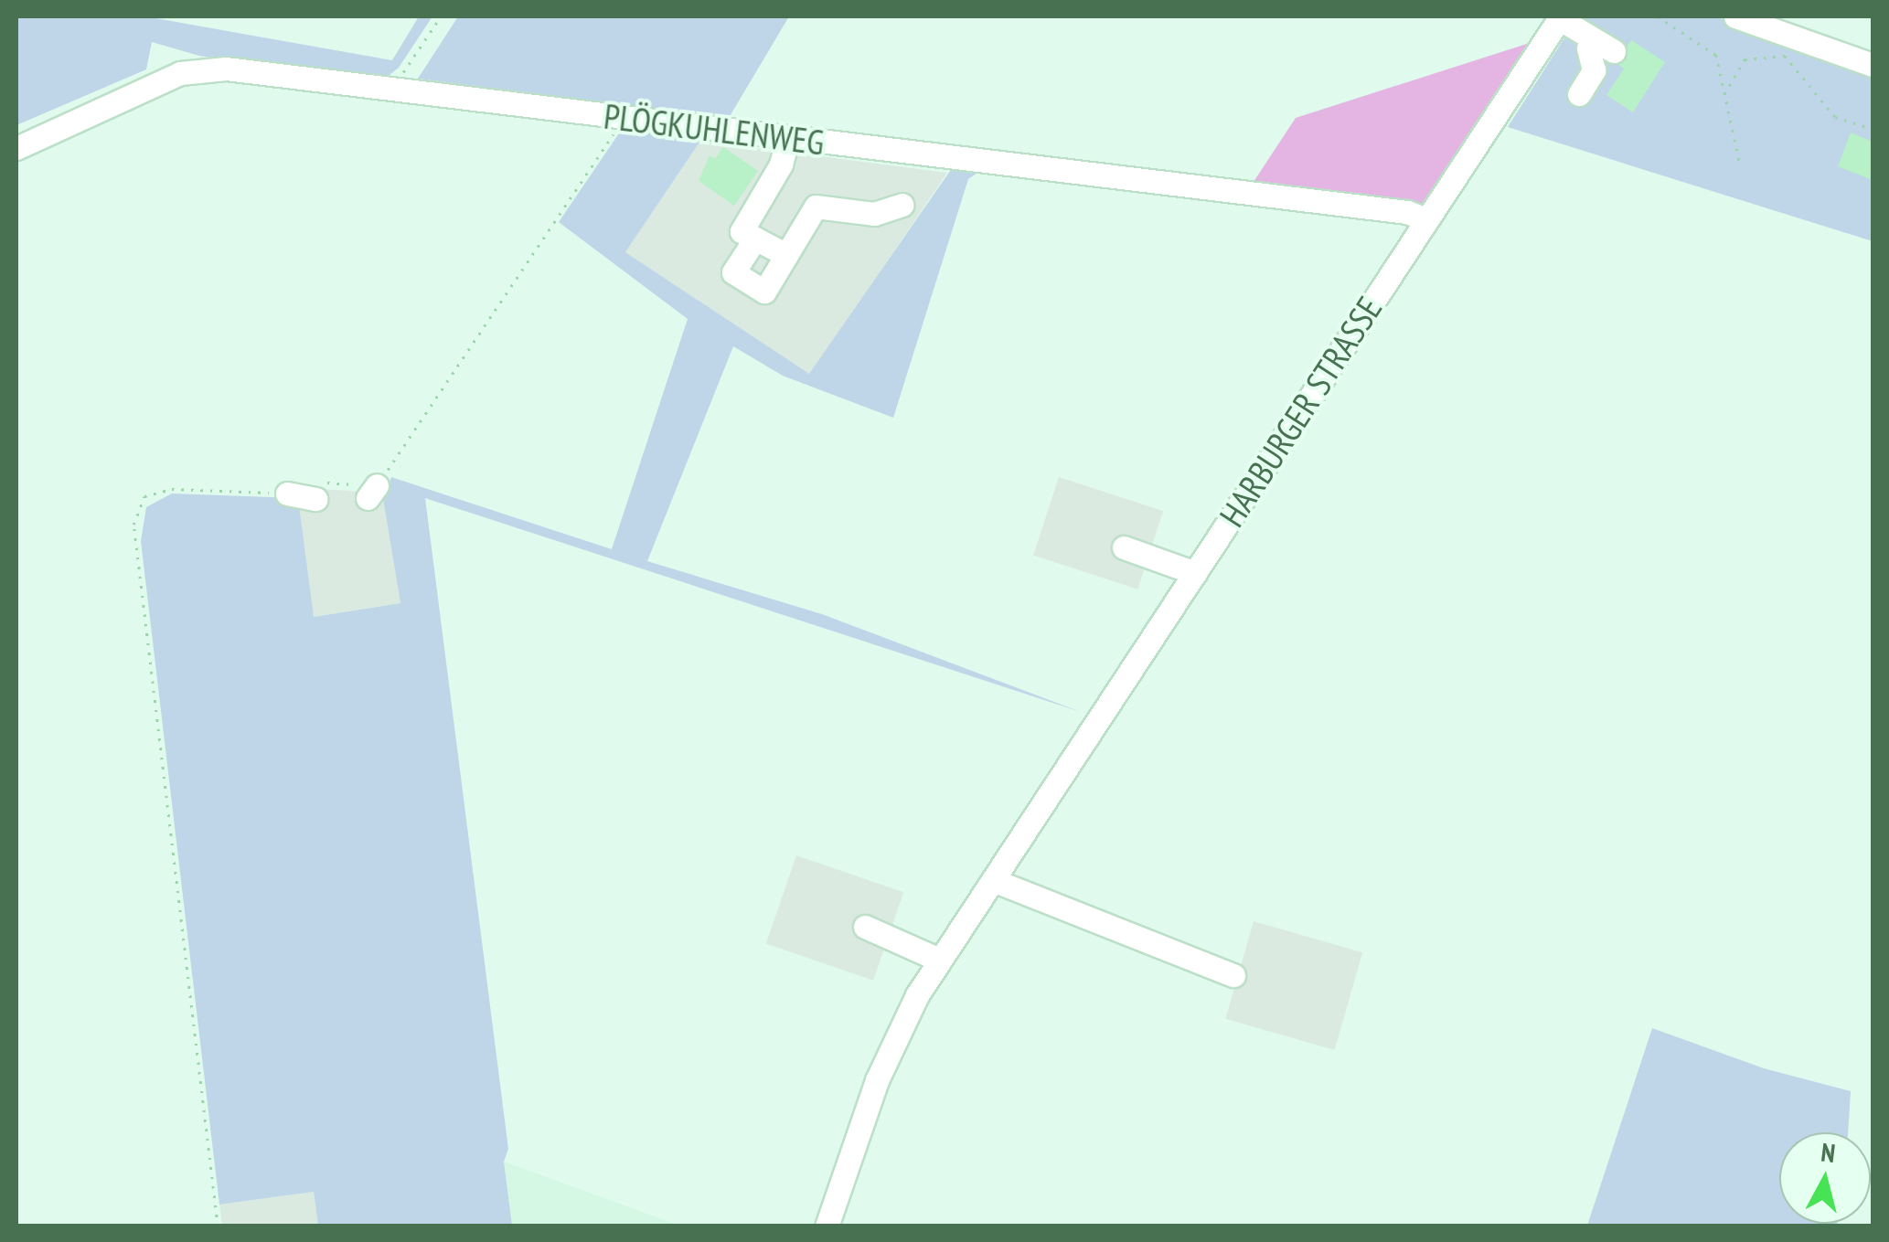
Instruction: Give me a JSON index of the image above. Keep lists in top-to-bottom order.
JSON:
{
  "streets": {
    "street": ["PLÖGKUHLENWEG", "HARBURGER STRASSE"]
  },
  "crossings": [
    ["PLÖGKUHLENWEG", "HARBURGER STRASSE"]
  ],
  "north": "top"
}
